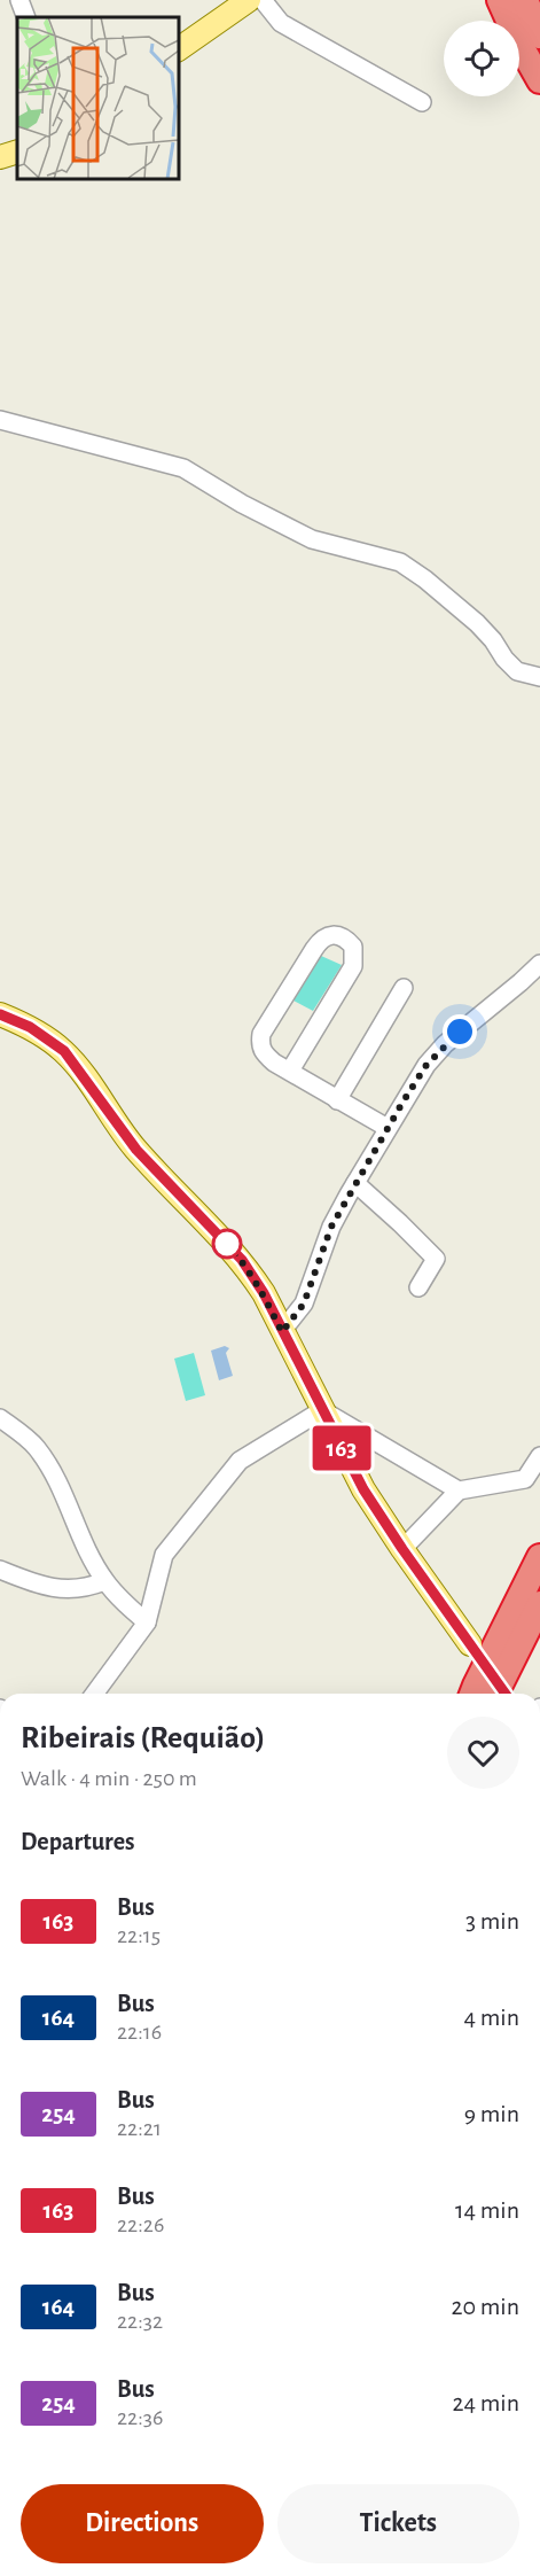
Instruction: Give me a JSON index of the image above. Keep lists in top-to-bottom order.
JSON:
{
  "lines": ["bus line 163"],
  "page": {
    "on_map": "163",
    "heading": [
      ["Ribeirais (Requião)", "Walk · 4 min · 250 m"],
      "Departures"
    ],
    "list": [
      {
        "mark": "163",
        "name": "Bus",
        "note": "22:15",
        "value": "3 min"
      },
      {
        "mark": "164",
        "name": "Bus",
        "note": "22:16",
        "value": "4 min"
      },
      {
        "mark": "254",
        "name": "Bus",
        "note": "22:21",
        "value": "9 min"
      },
      {
        "mark": "163",
        "name": "Bus",
        "note": "22:26",
        "value": "14 min"
      },
      {
        "mark": "164",
        "name": "Bus",
        "note": "22:32",
        "value": "20 min"
      },
      {
        "mark": "254",
        "name": "Bus",
        "note": "22:36",
        "value": "24 min"
      }
    ],
    "buttons": ["Directions", "Tickets"]
  }
}
